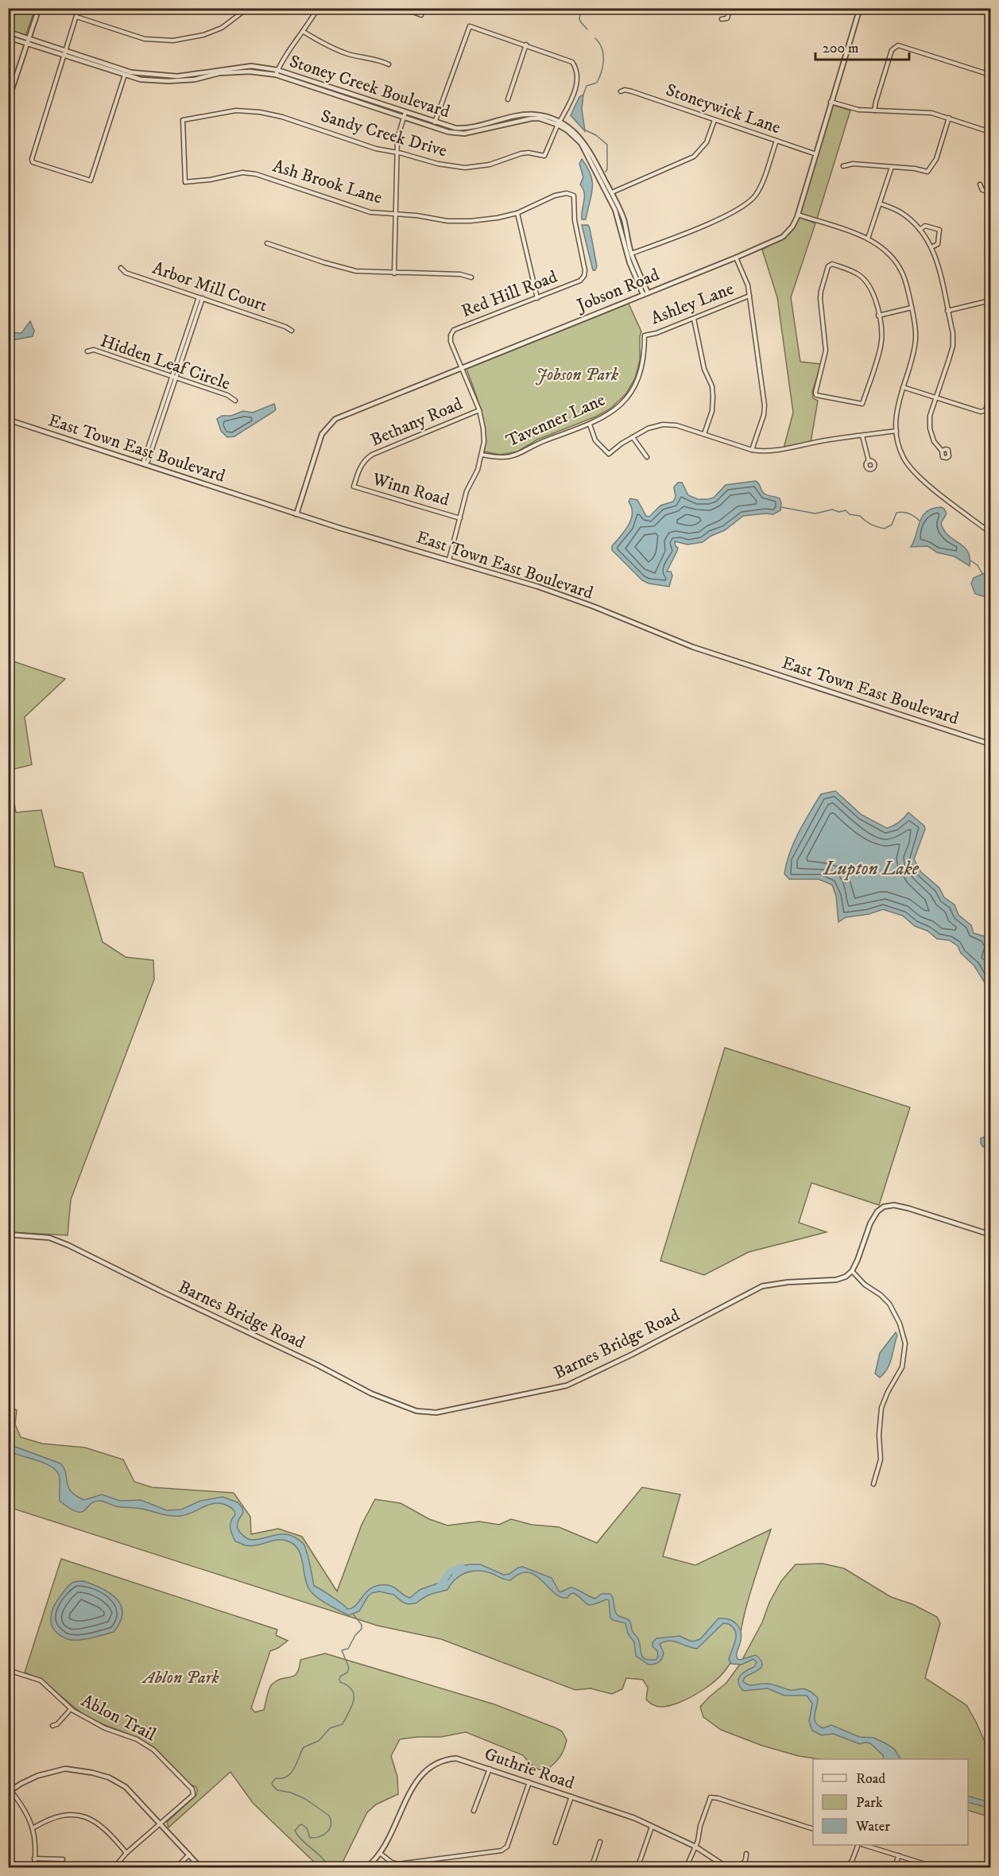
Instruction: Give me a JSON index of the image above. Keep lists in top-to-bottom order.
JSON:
{
  "streets": {
    "street": [
      "Stoney Creek Boulevard",
      "Stoneywick Lane",
      "Sandy Creek Drive",
      "Ash Brook Lane",
      "Arbor Mill Court",
      "Jobson Road",
      "Red Hill Road",
      "Ashley Lane",
      "Hidden Leaf Circle",
      "Tavenner Lane",
      "Bethany Road",
      "East Town East Boulevard",
      "Winn Road",
      "Barnes Bridge Road",
      "Ablon Trail",
      "Guthrie Road"
    ]
  },
  "crossings": [
    ["Stoney Creek Boulevard", "Sandy Creek Drive"],
    ["Stoney Creek Boulevard", "Jobson Road"],
    ["Stoneywick Lane", "Jobson Road"],
    ["Sandy Creek Drive", "Ash Brook Lane"],
    ["Ash Brook Lane", "Red Hill Road"],
    ["Jobson Road", "Red Hill Road"],
    ["Jobson Road", "East Town East Boulevard"],
    ["Ashley Lane", "Tavenner Lane"],
    ["Bethany Road", "Winn Road"]
  ],
  "water": ["Lupton Lake"],
  "parks": ["Jobson Park", "Ablon Park"],
  "legend": ["Road", "Park", "Water"],
  "scale_bar": "200 m"
}
